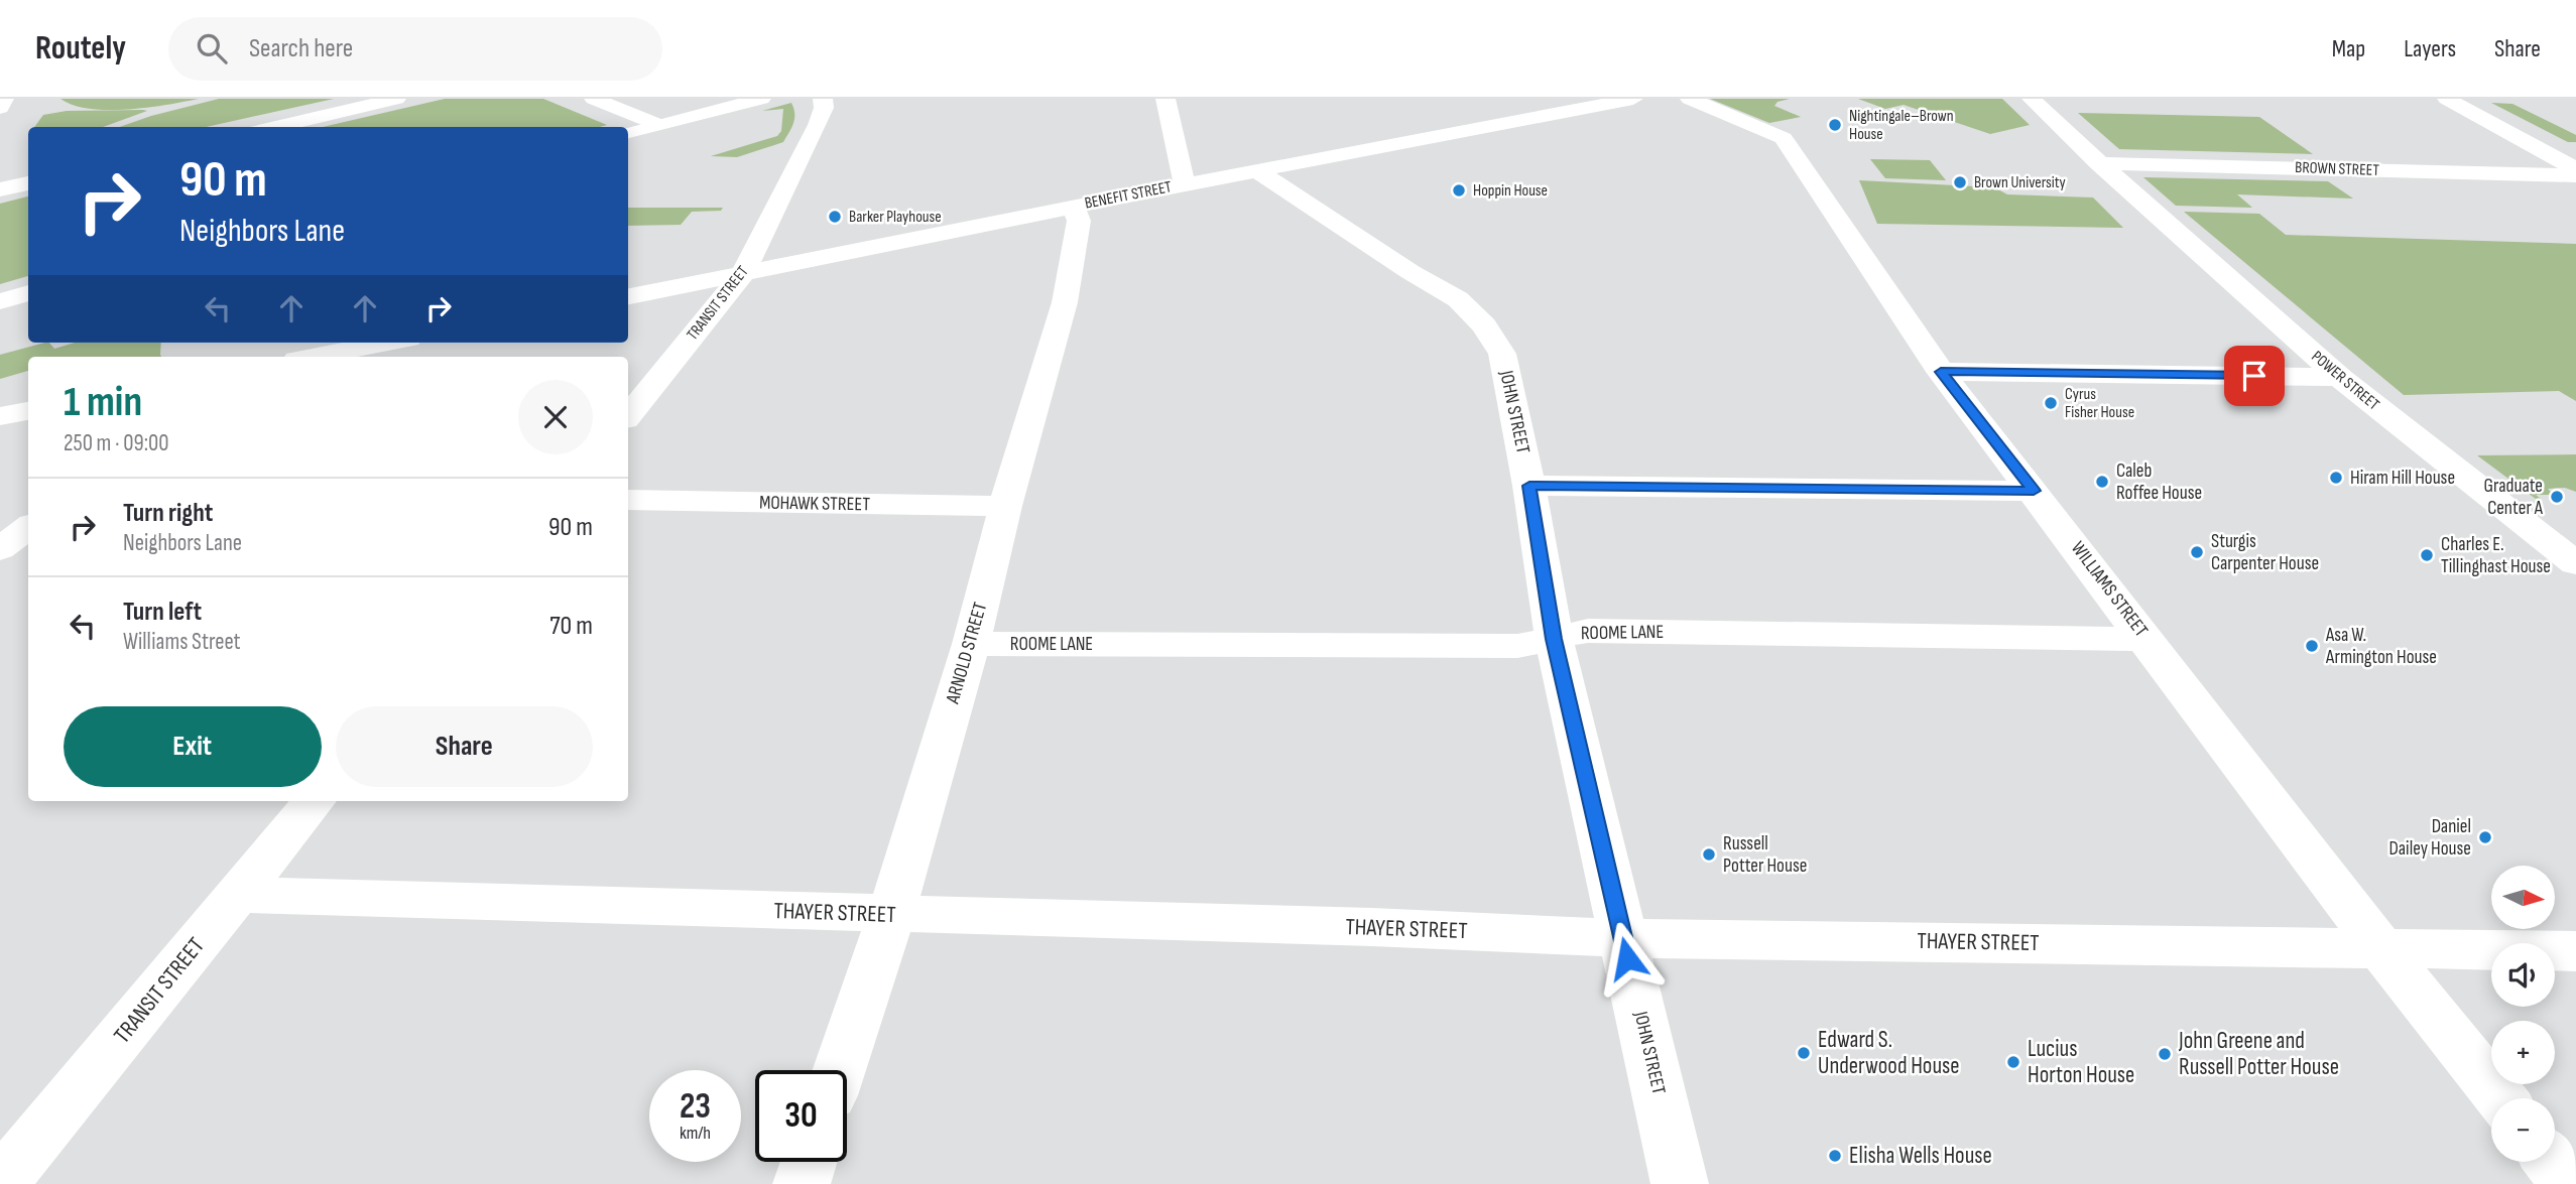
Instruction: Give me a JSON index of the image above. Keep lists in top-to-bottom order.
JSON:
{
  "streets": {
    "street": [
      "BROWN STREET",
      "BENEFIT STREET",
      "TRANSIT STREET",
      "POWER STREET",
      "JOHN STREET",
      "MOHAWK STREET",
      "WILLIAMS STREET",
      "ROOME LANE",
      "ARNOLD STREET",
      "THAYER STREET"
    ]
  },
  "crossings": [
    ["BROWN STREET", "POWER STREET"],
    ["BENEFIT STREET", "TRANSIT STREET"],
    ["BENEFIT STREET", "JOHN STREET"],
    ["BENEFIT STREET", "ARNOLD STREET"],
    ["TRANSIT STREET", "THAYER STREET"],
    ["JOHN STREET", "ROOME LANE"],
    ["JOHN STREET", "THAYER STREET"],
    ["MOHAWK STREET", "ARNOLD STREET"],
    ["WILLIAMS STREET", "ROOME LANE"],
    ["WILLIAMS STREET", "THAYER STREET"],
    ["ROOME LANE", "ARNOLD STREET"],
    ["ARNOLD STREET", "THAYER STREET"]
  ],
  "places": [
    "Nightingale–Brown House",
    "Brown University",
    "Hoppin House",
    "Barker Playhouse",
    "Cyrus Fisher House",
    "Hiram Hill House",
    "Caleb Roffee House",
    "Graduate Center A",
    "Sturgis Carpenter House",
    "Charles E. Tillinghast House",
    "Asa W. Armington House",
    "Daniel Dailey House",
    "Russell Potter House",
    "Edward S. Underwood House",
    "John Greene and Russell Potter House",
    "Lucius Horton House",
    "Elisha Wells House"
  ],
  "north": "right",
  "page": {
    "header": "Routely",
    "search": "Search here",
    "nav": ["Map", "Layers", "Share"],
    "turn": ["90 m", "Neighbors Lane"],
    "heading": ["1 min", "250 m · 09:00"],
    "list": [
      {
        "name": "Turn right",
        "note": "Neighbors Lane",
        "value": "90 m"
      },
      {
        "name": "Turn left",
        "note": "Williams Street",
        "value": "70 m"
      }
    ],
    "buttons": ["Exit", "Share"],
    "map_buttons": ["+", "−"],
    "speed": "23 km/h",
    "limit": "30"
  }
}
